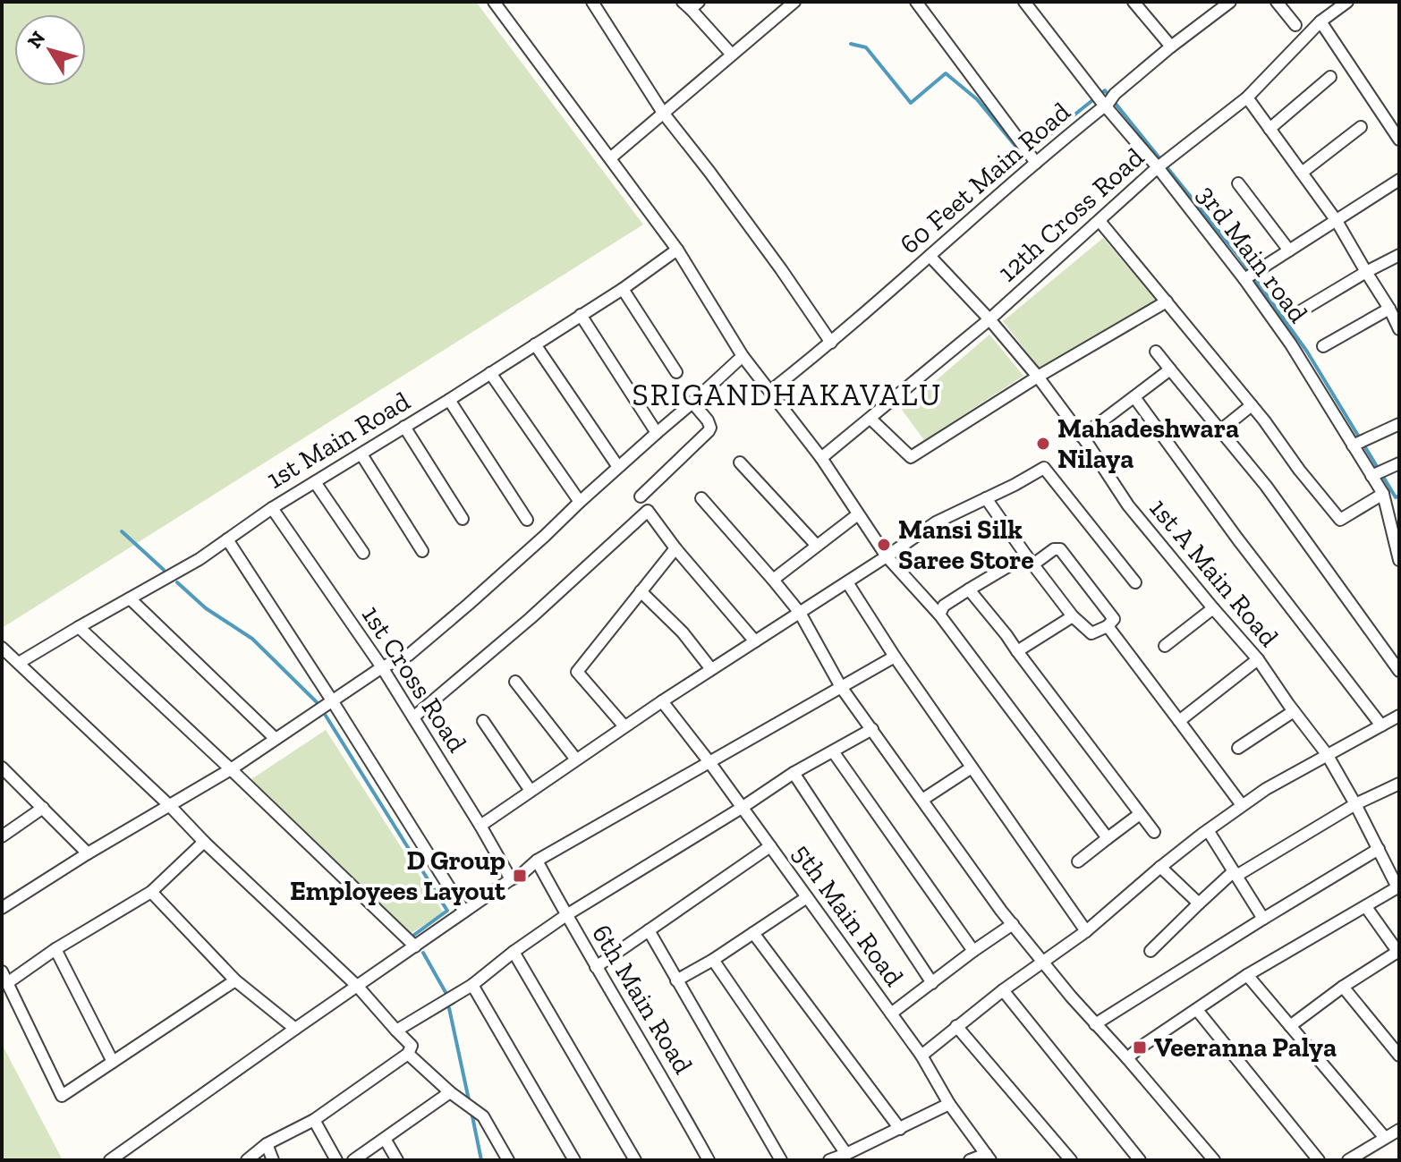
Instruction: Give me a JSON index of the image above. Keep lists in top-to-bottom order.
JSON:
{
  "streets": {
    "street": [
      "60 Feet Main Road",
      "12th Cross Road",
      "3rd Main road",
      "1st Main Road",
      "1st A Main Road",
      "1st Cross Road",
      "5th Main Road",
      "6th Main Road"
    ]
  },
  "crossings": [
    ["60 Feet Main Road", "3rd Main road"],
    ["60 Feet Main Road", "1st A Main Road"],
    ["12th Cross Road", "3rd Main road"],
    ["12th Cross Road", "1st A Main Road"],
    ["1st Main Road", "1st Cross Road"]
  ],
  "districts": ["SRIGANDHAKAVALU"],
  "places": {
    "other": ["Mahadeshwara Nilaya", "Mansi Silk Saree Store"],
    "transit": ["D Group Employees Layout", "Veeranna Palya"]
  },
  "north": "top left"
}
